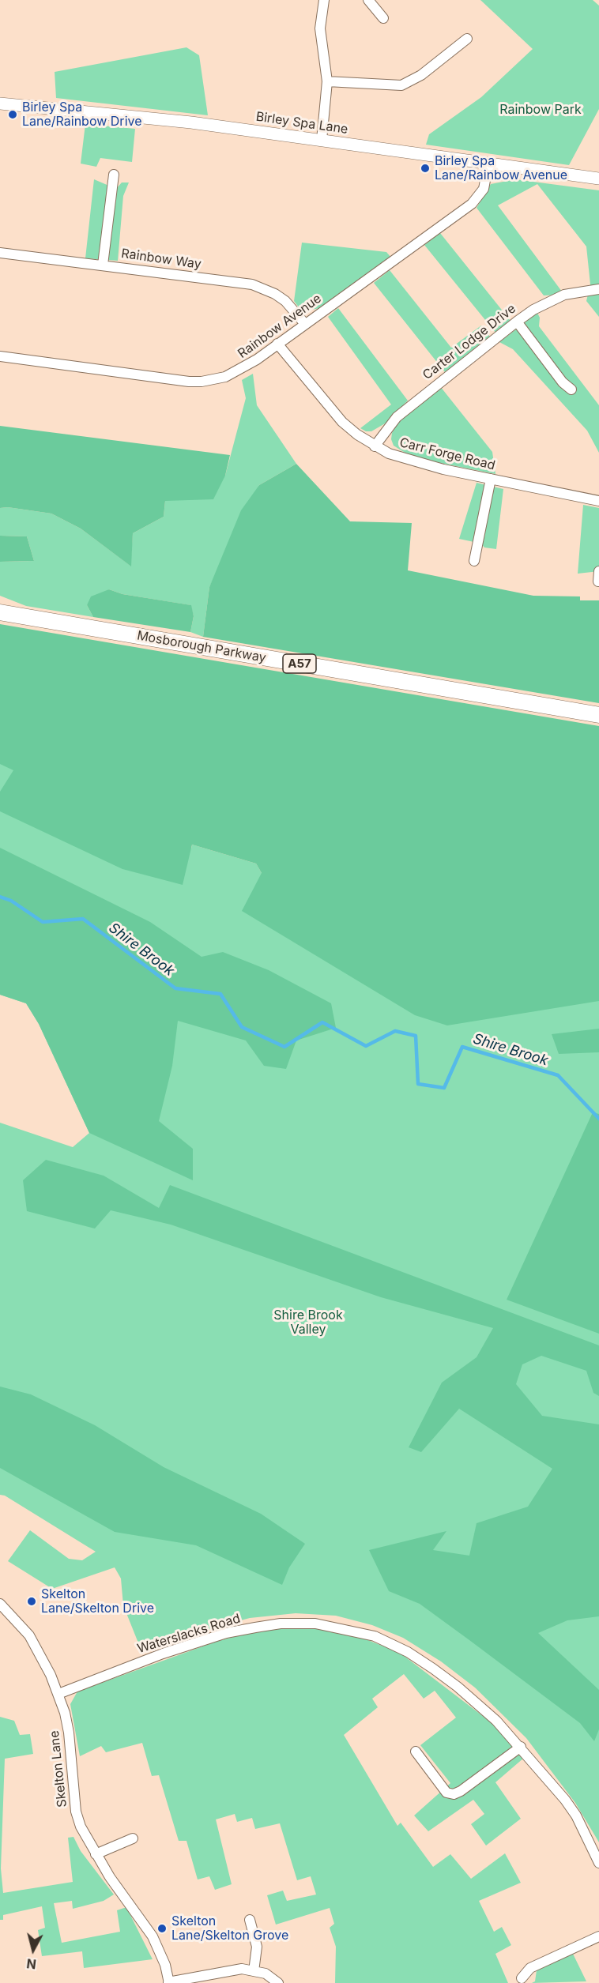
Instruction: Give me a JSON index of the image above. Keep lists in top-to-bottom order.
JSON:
{
  "streets": {
    "highway": ["Mosborough Parkway", "A57"],
    "street": [
      "Birley Spa Lane",
      "Rainbow Way",
      "Rainbow Avenue",
      "Carter Lodge Drive",
      "Carr Forge Road",
      "Waterslacks Road",
      "Skelton Lane"
    ]
  },
  "crossings": [
    ["Birley Spa Lane", "Rainbow Avenue"],
    ["Rainbow Way", "Rainbow Avenue"],
    ["Rainbow Avenue", "Carr Forge Road"],
    ["Carter Lodge Drive", "Carr Forge Road"],
    ["Waterslacks Road", "Skelton Lane"]
  ],
  "water": ["Shire Brook"],
  "parks": ["Rainbow Park", "Shire Brook Valley"],
  "places": [
    "Birley Spa Lane/Rainbow Drive",
    "Birley Spa Lane/Rainbow Avenue",
    "Skelton Lane/Skelton Drive",
    "Skelton Lane/Skelton Grove"
  ],
  "north": "bottom"
}
